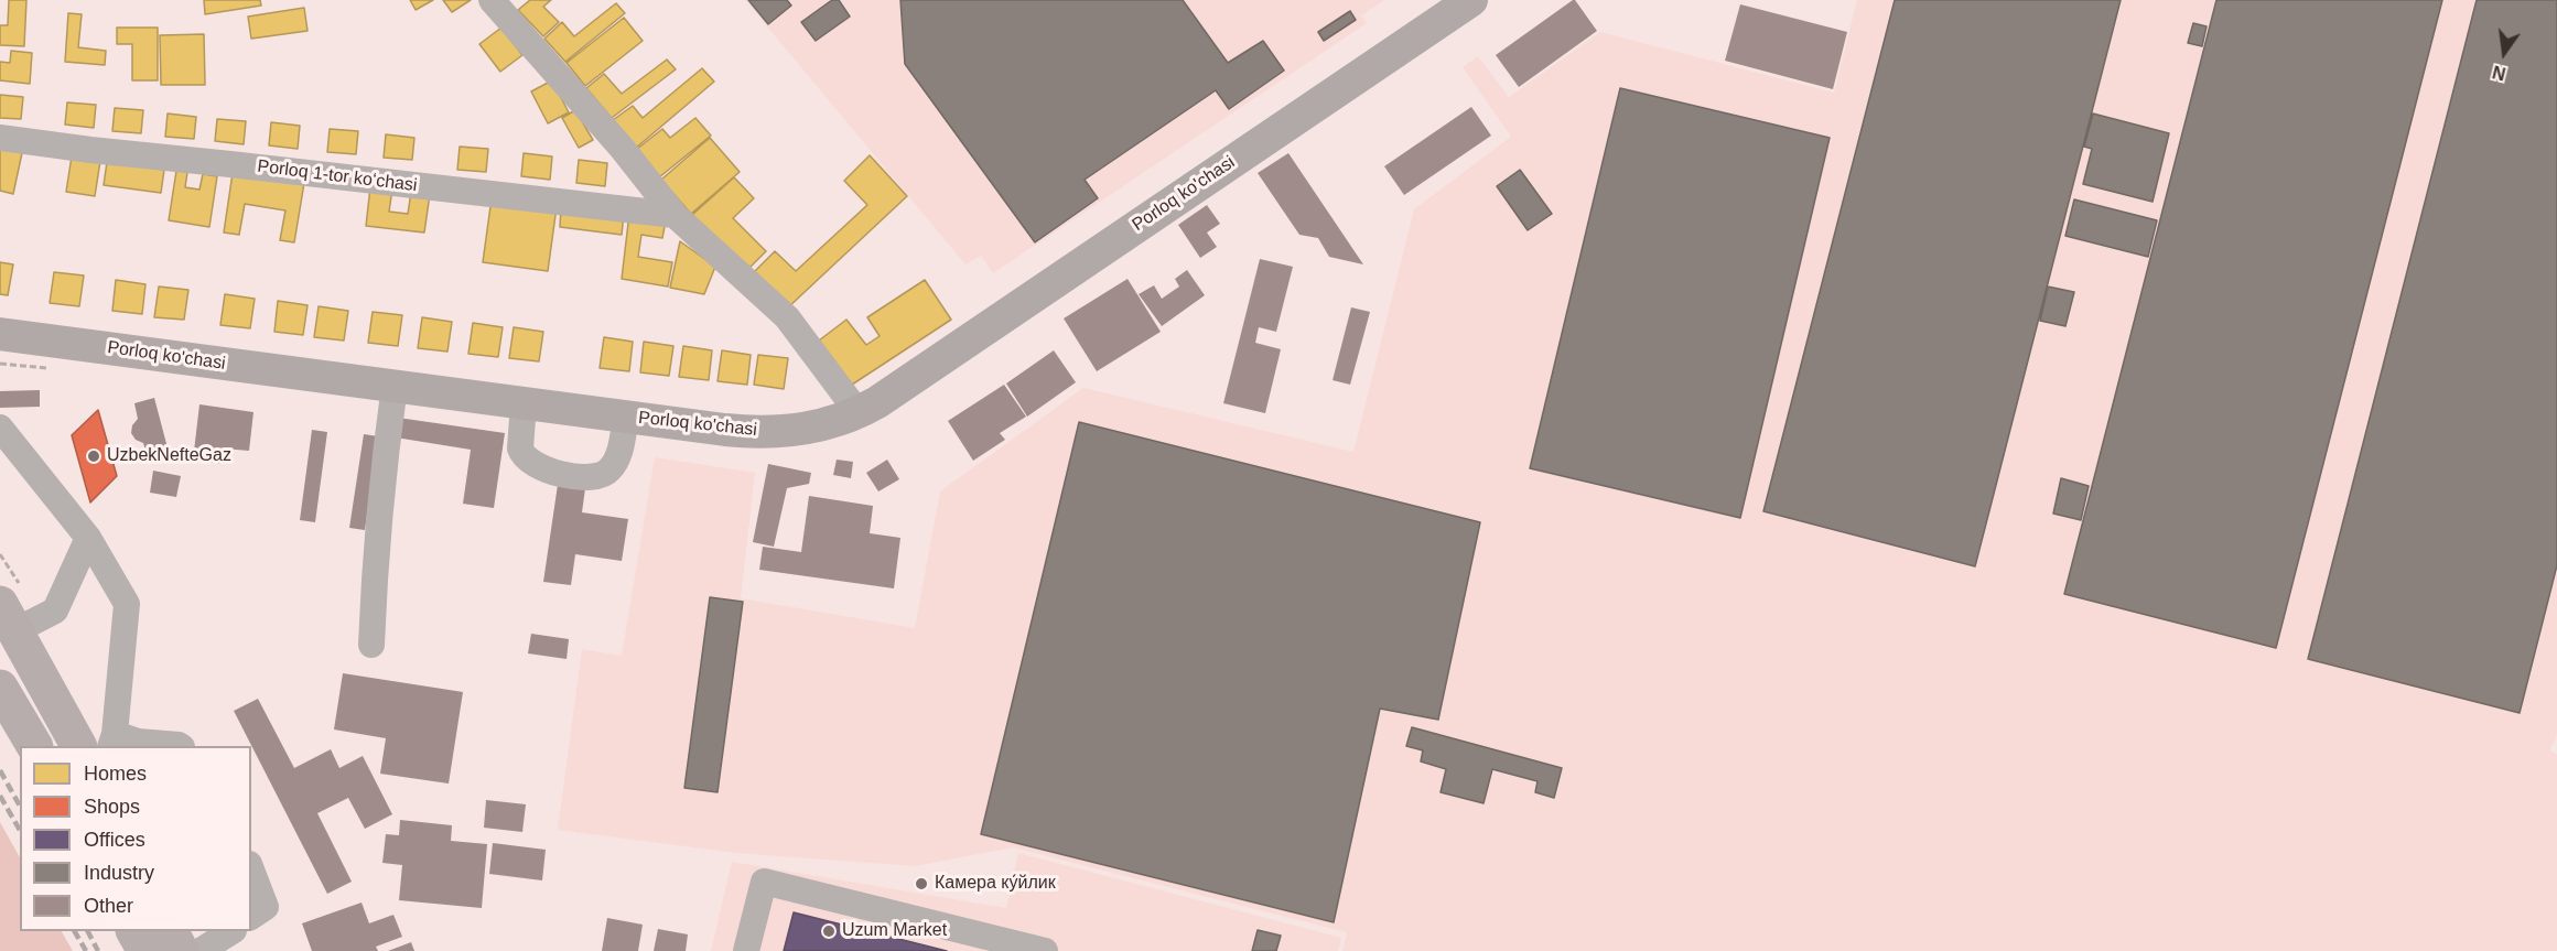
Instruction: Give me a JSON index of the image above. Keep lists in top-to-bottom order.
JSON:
{
  "streets": {
    "main road": ["Porloq ko'chasi"],
    "street": ["Porloq 1-tor koʻchasi"]
  },
  "places": ["UzbekNefteGaz", "Камера ку́йлик", "Uzum Market"],
  "legend": [
    "Homes",
    "Shops",
    "Offices",
    "Industry",
    "Other"
  ],
  "north": "bottom"
}
